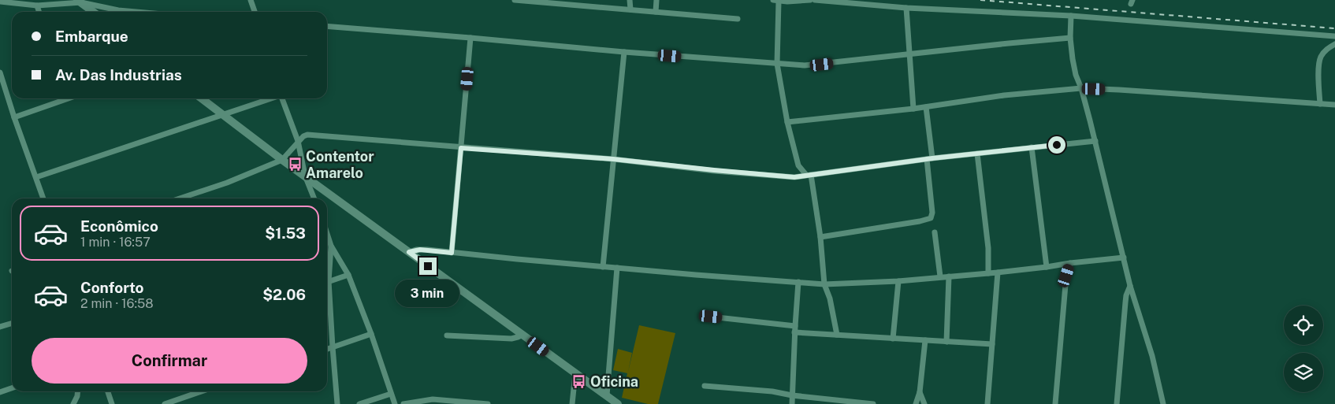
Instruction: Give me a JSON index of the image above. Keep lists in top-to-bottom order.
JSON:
{
  "places": {
    "bus stop": ["Contentor Amarelo", "Oficina"]
  },
  "page": {
    "banner": ["Embarque", "Av. Das Industrias"],
    "list": [
      {
        "name": "Econômico",
        "note": "1 min · 16:57",
        "value": "$1.53"
      },
      {
        "name": "Conforto",
        "note": "2 min · 16:58",
        "value": "$2.06"
      }
    ],
    "bubble": "3 min",
    "buttons": "Confirmar"
  }
}
